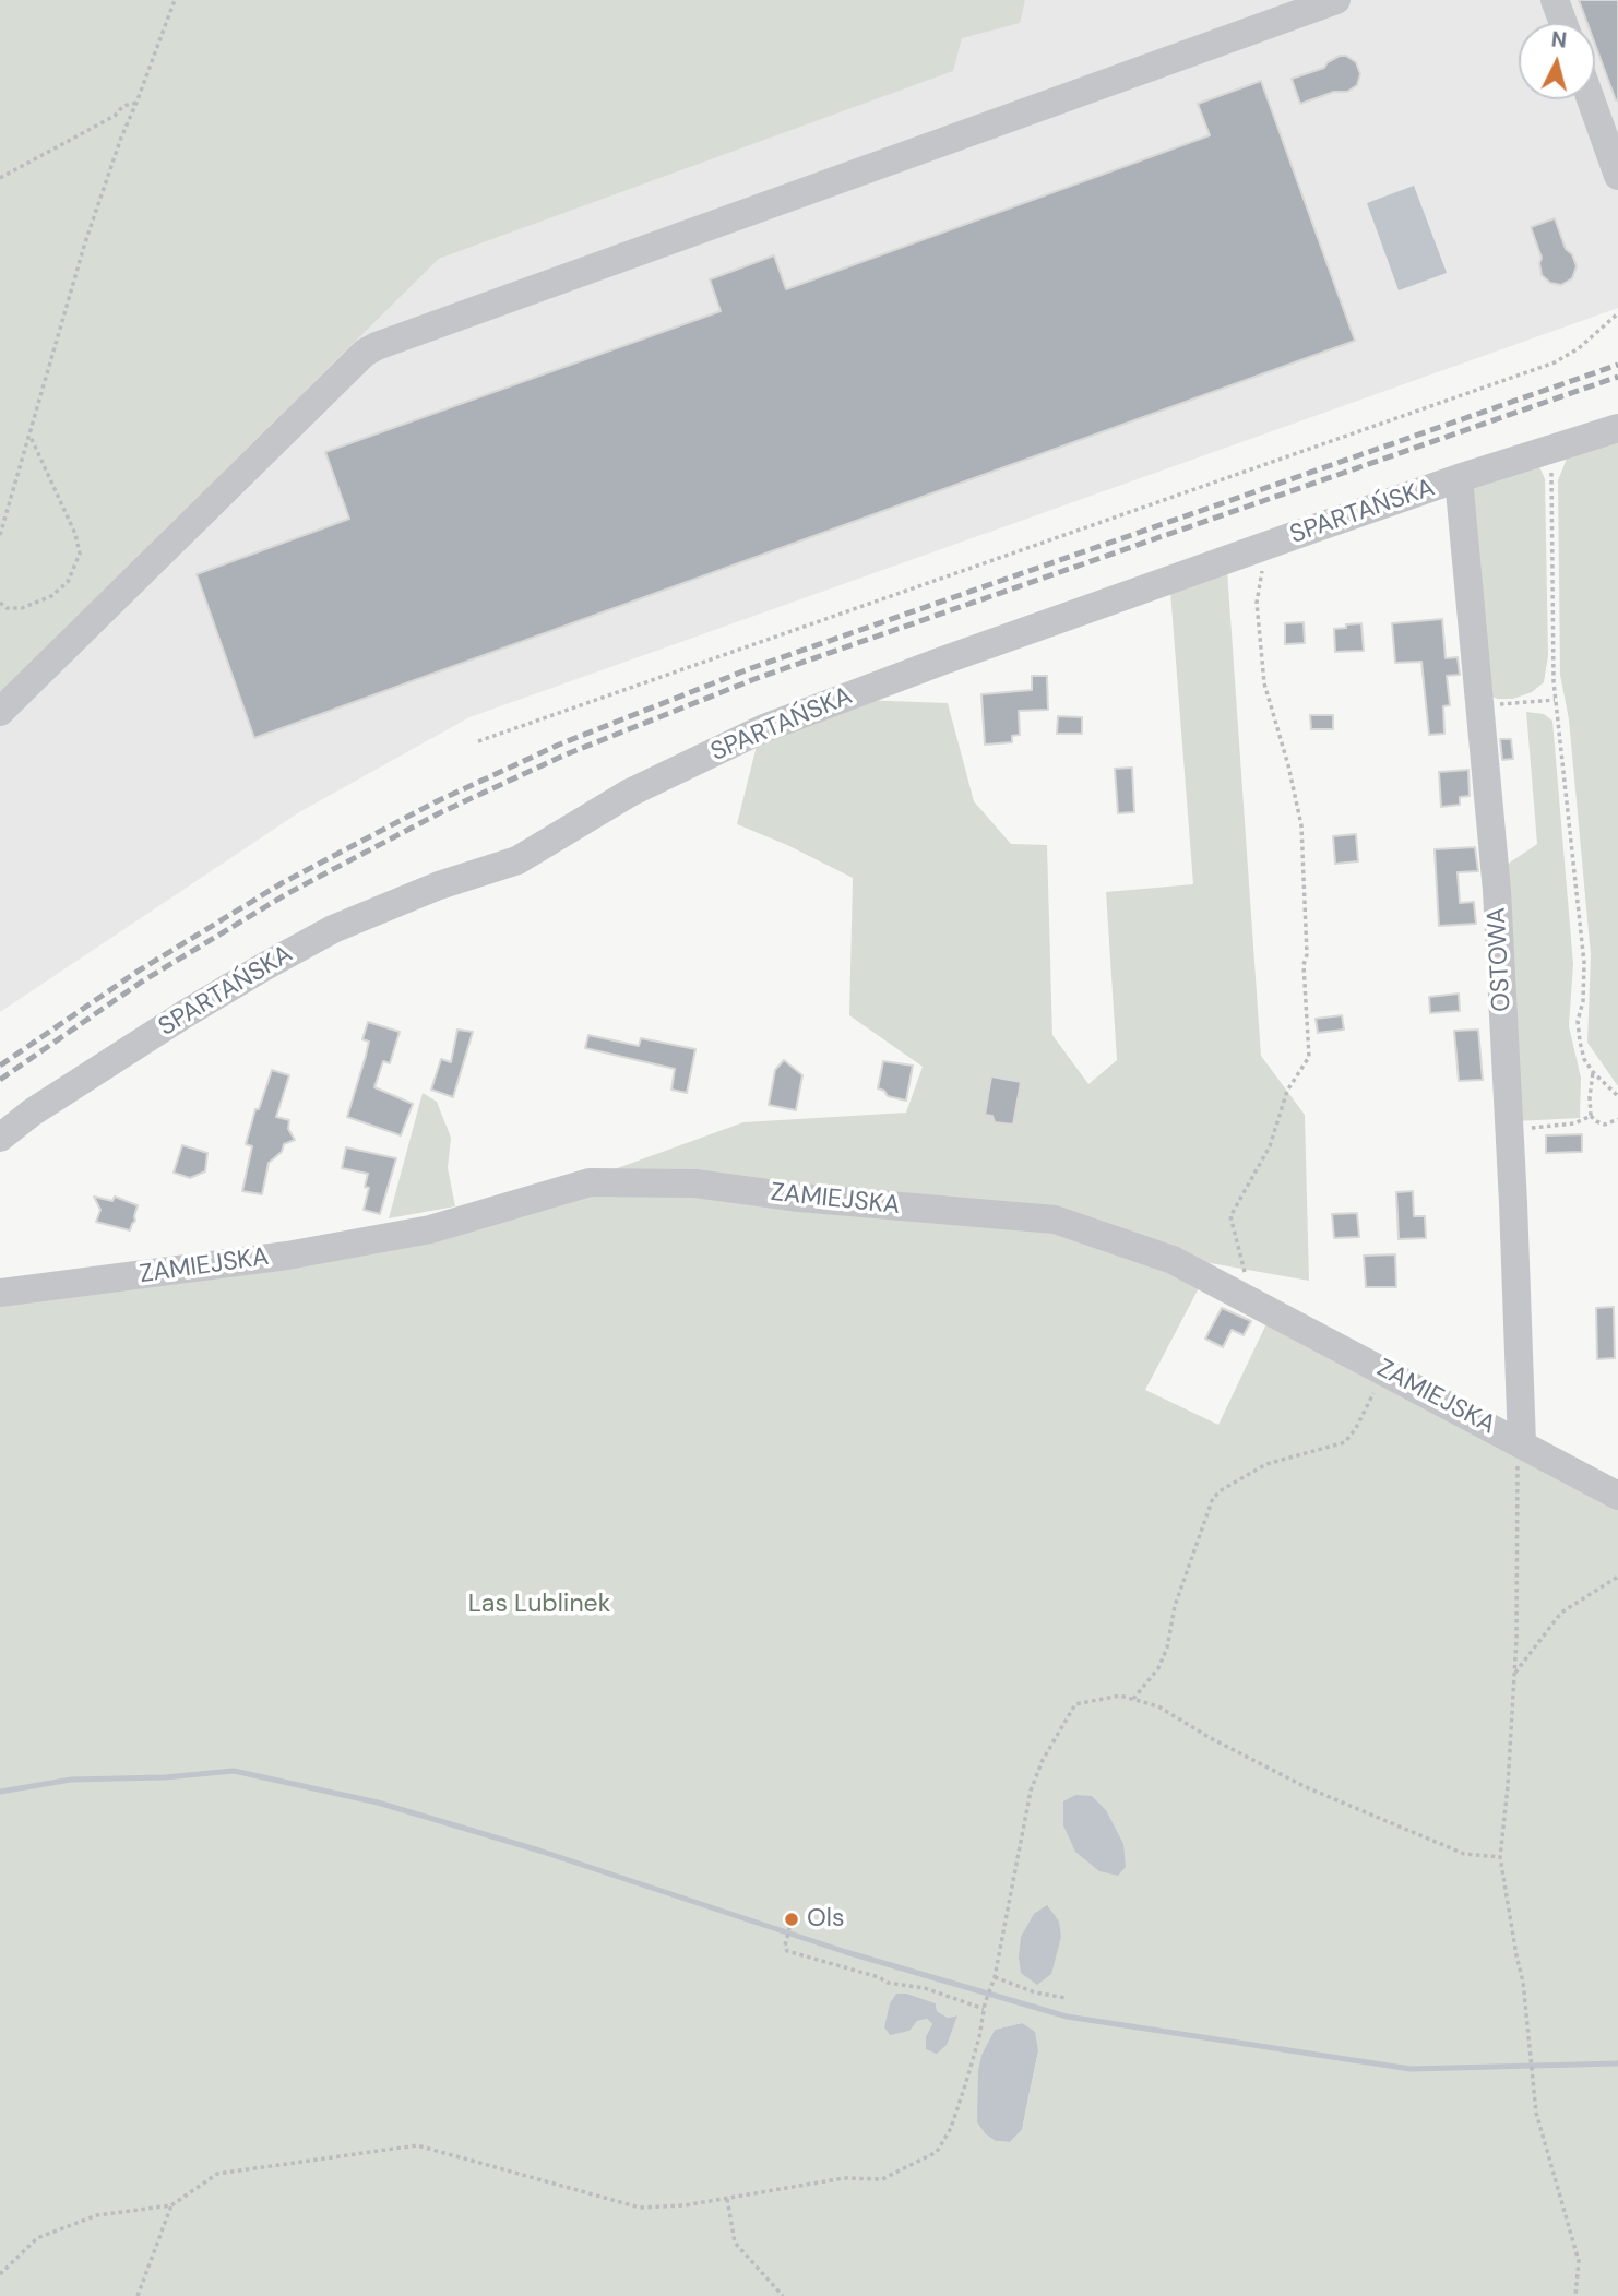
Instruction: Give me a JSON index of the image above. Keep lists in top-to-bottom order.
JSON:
{
  "streets": {
    "street": ["SPARTAŃSKA", "OSTOWA", "ZAMIEJSKA"]
  },
  "crossings": [
    ["SPARTAŃSKA", "OSTOWA"],
    ["OSTOWA", "ZAMIEJSKA"]
  ],
  "parks": ["Las Lublinek"],
  "places": ["Ols"],
  "north": "top"
}
